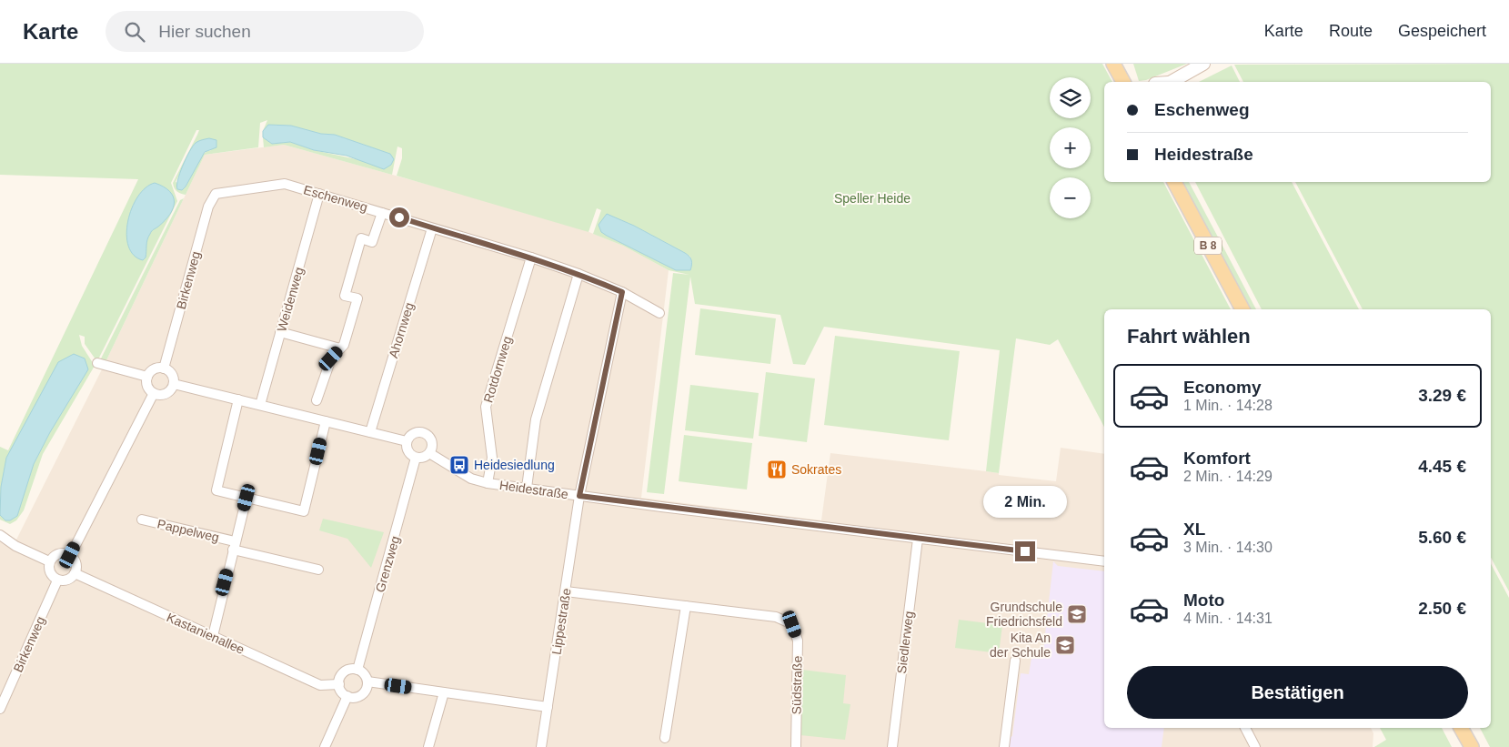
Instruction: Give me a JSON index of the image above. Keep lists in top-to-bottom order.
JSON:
{
  "streets": {
    "main road": ["B 8"],
    "street": [
      "Eschenweg",
      "Birkenweg",
      "Weidenweg",
      "Ahornweg",
      "Rotdornweg",
      "Heidestraße",
      "Pappelweg",
      "Grenzweg",
      "Lippestraße",
      "Kastanienallee",
      "Siedlerweg",
      "Südstraße"
    ]
  },
  "crossings": [
    ["Eschenweg", "Birkenweg"],
    ["Eschenweg", "Weidenweg"],
    ["Eschenweg", "Ahornweg"],
    ["Eschenweg", "Rotdornweg"],
    ["Birkenweg", "Kastanienallee"],
    ["Rotdornweg", "Heidestraße"],
    ["Heidestraße", "Grenzweg"],
    ["Heidestraße", "Lippestraße"],
    ["Heidestraße", "Siedlerweg"],
    ["Pappelweg", "Kastanienallee"],
    ["Grenzweg", "Kastanienallee"],
    ["Lippestraße", "Südstraße"]
  ],
  "parks": ["Speller Heide"],
  "places": {
    "bus stop": ["Heidesiedlung"],
    "restaurant": ["Sokrates"],
    "school or university": ["Grundschule Friedrichsfeld", "Kita An der Schule"]
  },
  "page": {
    "header": "Karte",
    "search": "Hier suchen",
    "nav": ["Karte", "Route", "Gespeichert"],
    "map_buttons": ["+", "−"],
    "banner": ["Eschenweg", "Heidestraße"],
    "heading": "Fahrt wählen",
    "list": [
      {
        "name": "Economy",
        "note": "1 Min. · 14:28",
        "value": "3.29 €"
      },
      {
        "name": "Komfort",
        "note": "2 Min. · 14:29",
        "value": "4.45 €"
      },
      {
        "name": "XL",
        "note": "3 Min. · 14:30",
        "value": "5.60 €"
      },
      {
        "name": "Moto",
        "note": "4 Min. · 14:31",
        "value": "2.50 €"
      }
    ],
    "bubble": "2 Min.",
    "buttons": "Bestätigen"
  }
}
